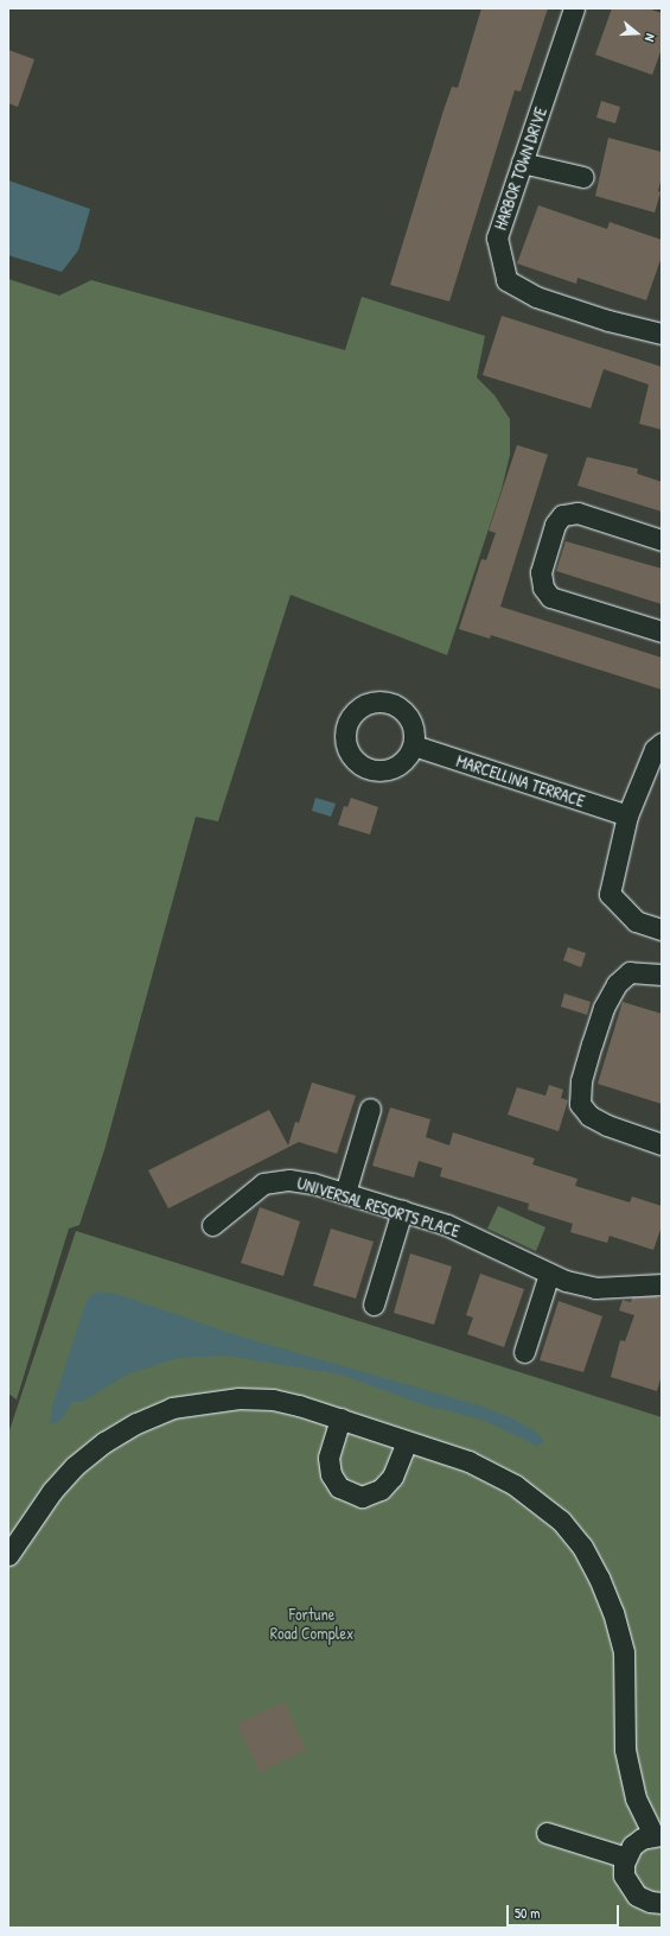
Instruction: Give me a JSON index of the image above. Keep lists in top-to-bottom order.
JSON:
{
  "streets": {
    "street": ["HARBOR TOWN DRIVE", "MARCELLINA TERRACE", "UNIVERSAL RESORTS PLACE"]
  },
  "parks": ["Fortune Road Complex"],
  "scale_bar": "50 m",
  "north": "right"
}
